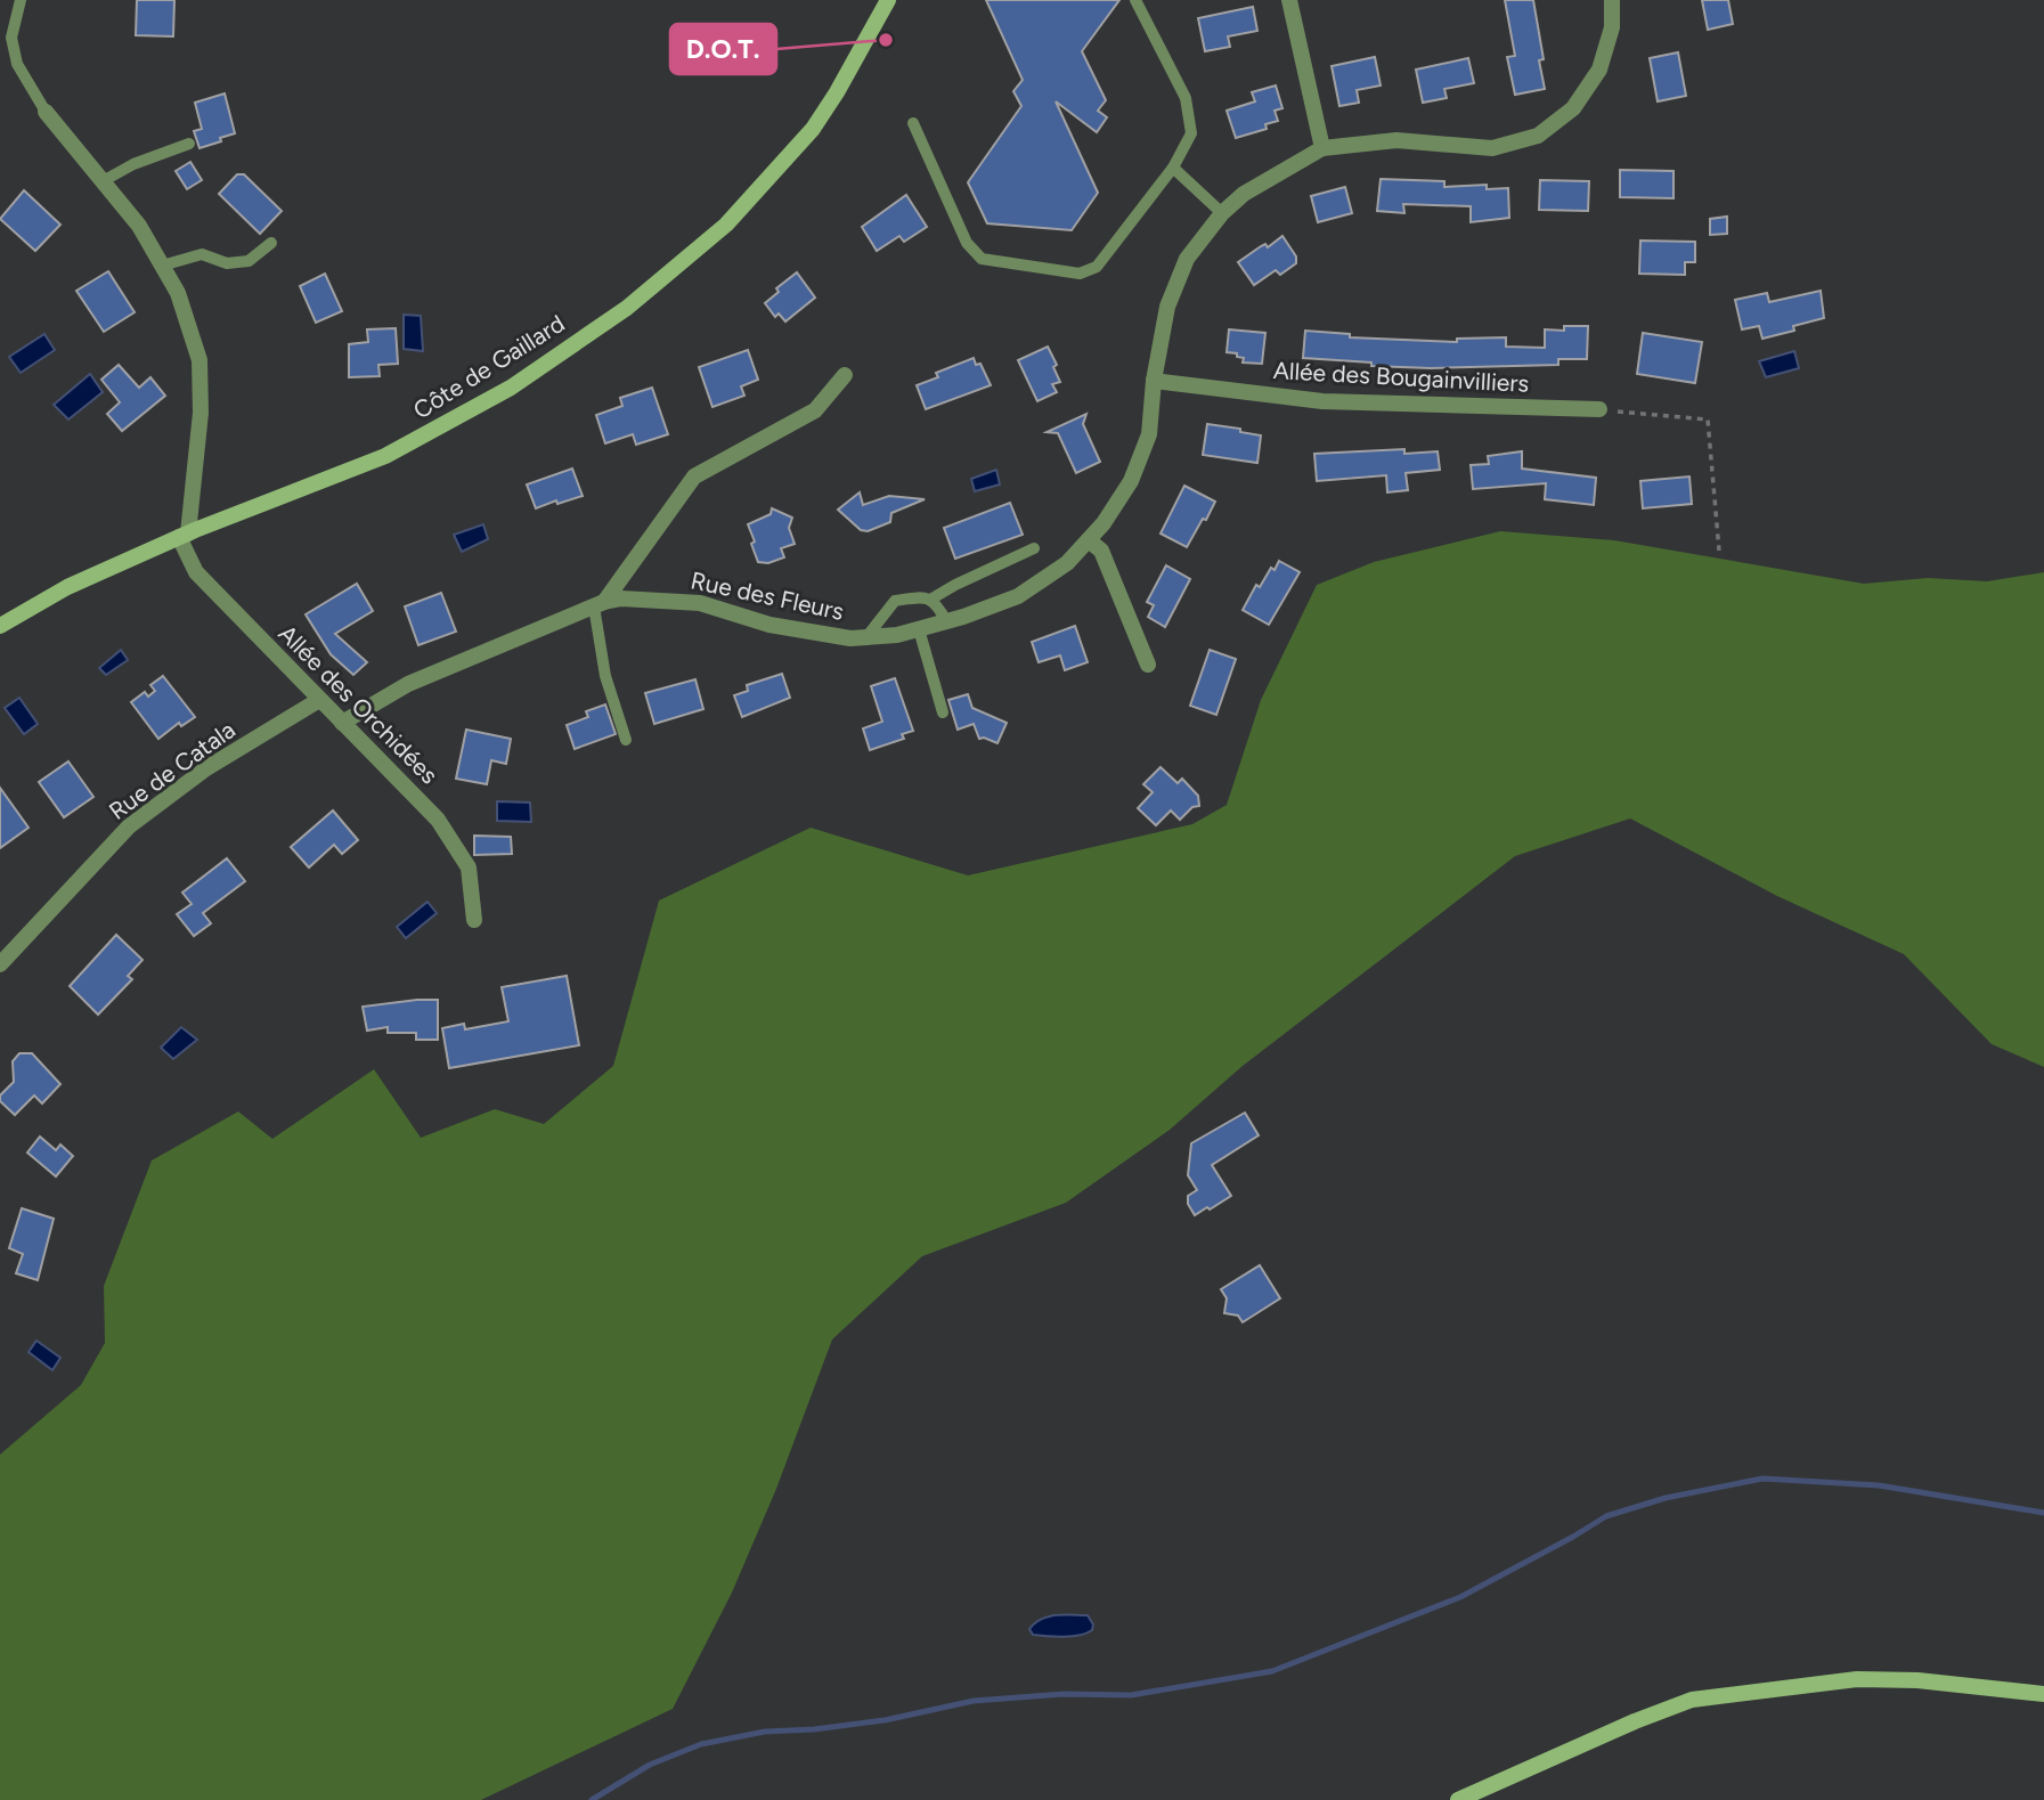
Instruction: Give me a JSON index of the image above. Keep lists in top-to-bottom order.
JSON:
{
  "streets": {
    "street": [
      "Côte de Gaillard",
      "Allée des Bougainvilliers",
      "Rue des Fleurs",
      "Allée des Orchidées",
      "Rue de Catala"
    ]
  },
  "crossings": [
    ["Côte de Gaillard", "Allée des Orchidées"],
    ["Allée des Bougainvilliers", "Rue des Fleurs"],
    ["Rue des Fleurs", "Allée des Orchidées"],
    ["Allée des Orchidées", "Rue de Catala"]
  ],
  "places": ["D.O.T."]
}
